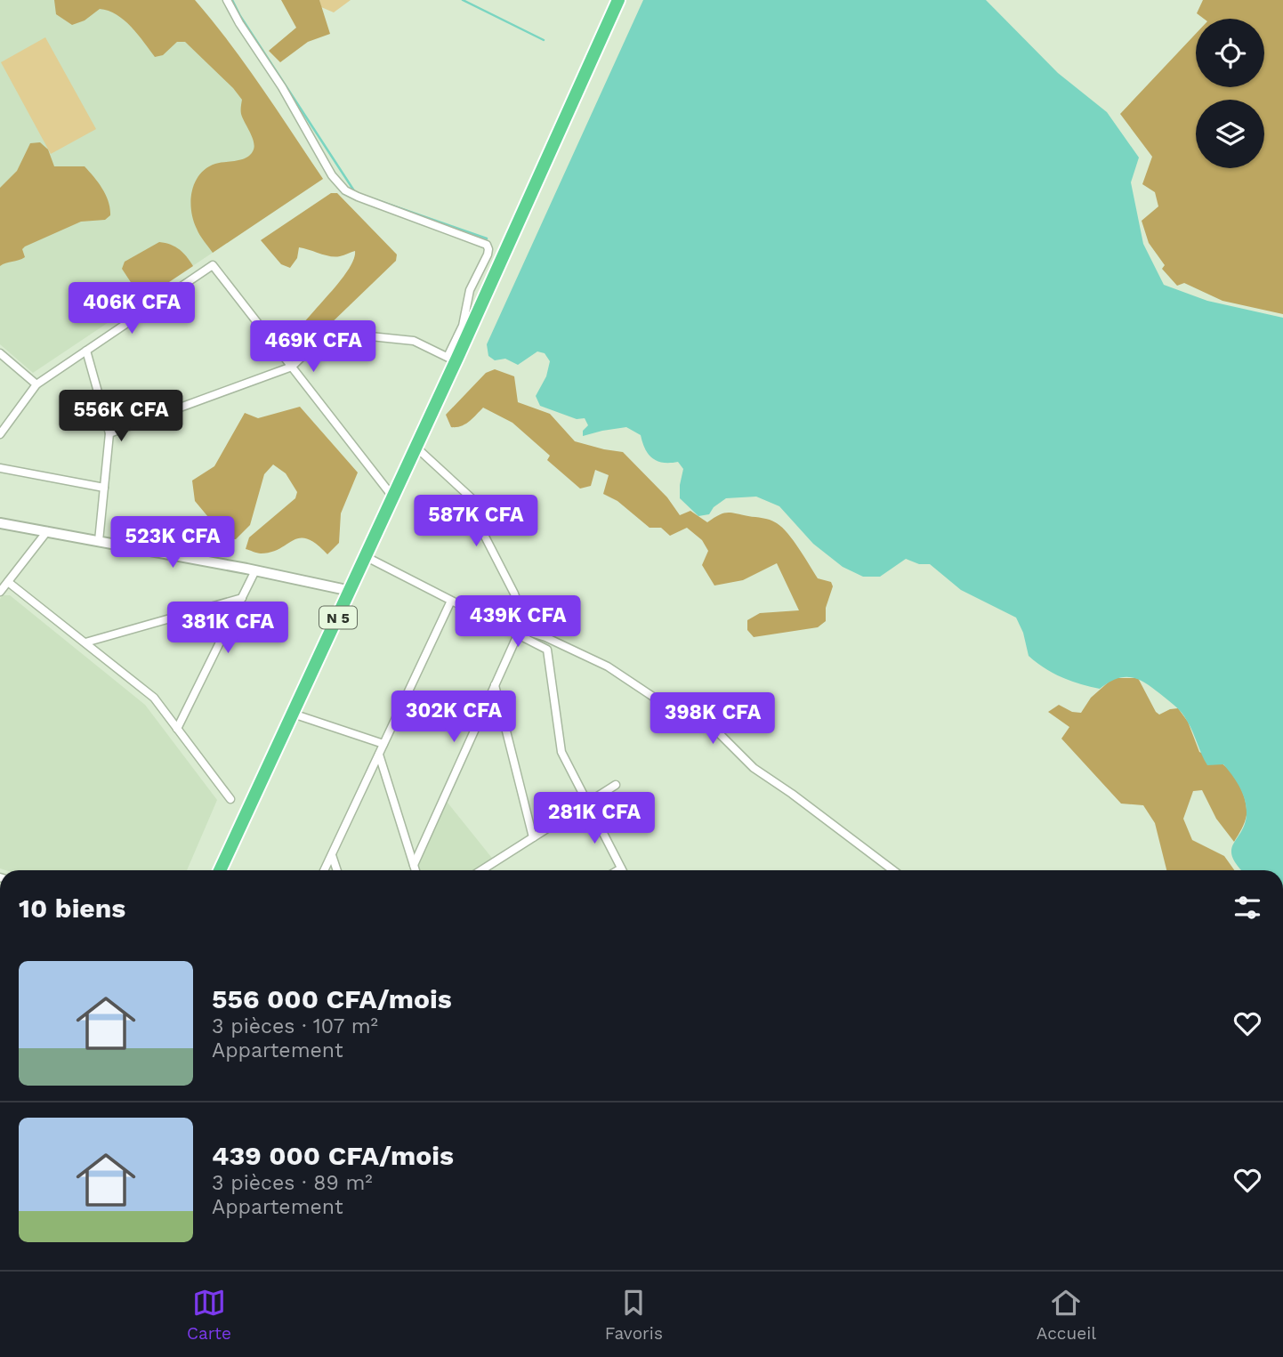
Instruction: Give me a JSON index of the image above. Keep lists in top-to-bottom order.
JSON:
{
  "streets": {
    "highway": ["N 5"]
  },
  "page": {
    "price": [
      "406K CFA",
      "469K CFA",
      "556K CFA",
      "587K CFA",
      "523K CFA",
      "439K CFA",
      "381K CFA",
      "302K CFA",
      "398K CFA",
      "281K CFA"
    ],
    "heading": "10 biens",
    "list": [
      {
        "name": "556 000 CFA/mois",
        "note": "3 pièces · 107 m² · Appartement"
      },
      {
        "name": "439 000 CFA/mois",
        "note": "3 pièces · 89 m² · Appartement"
      }
    ],
    "tabs": ["Carte", "Favoris", "Accueil"]
  }
}
